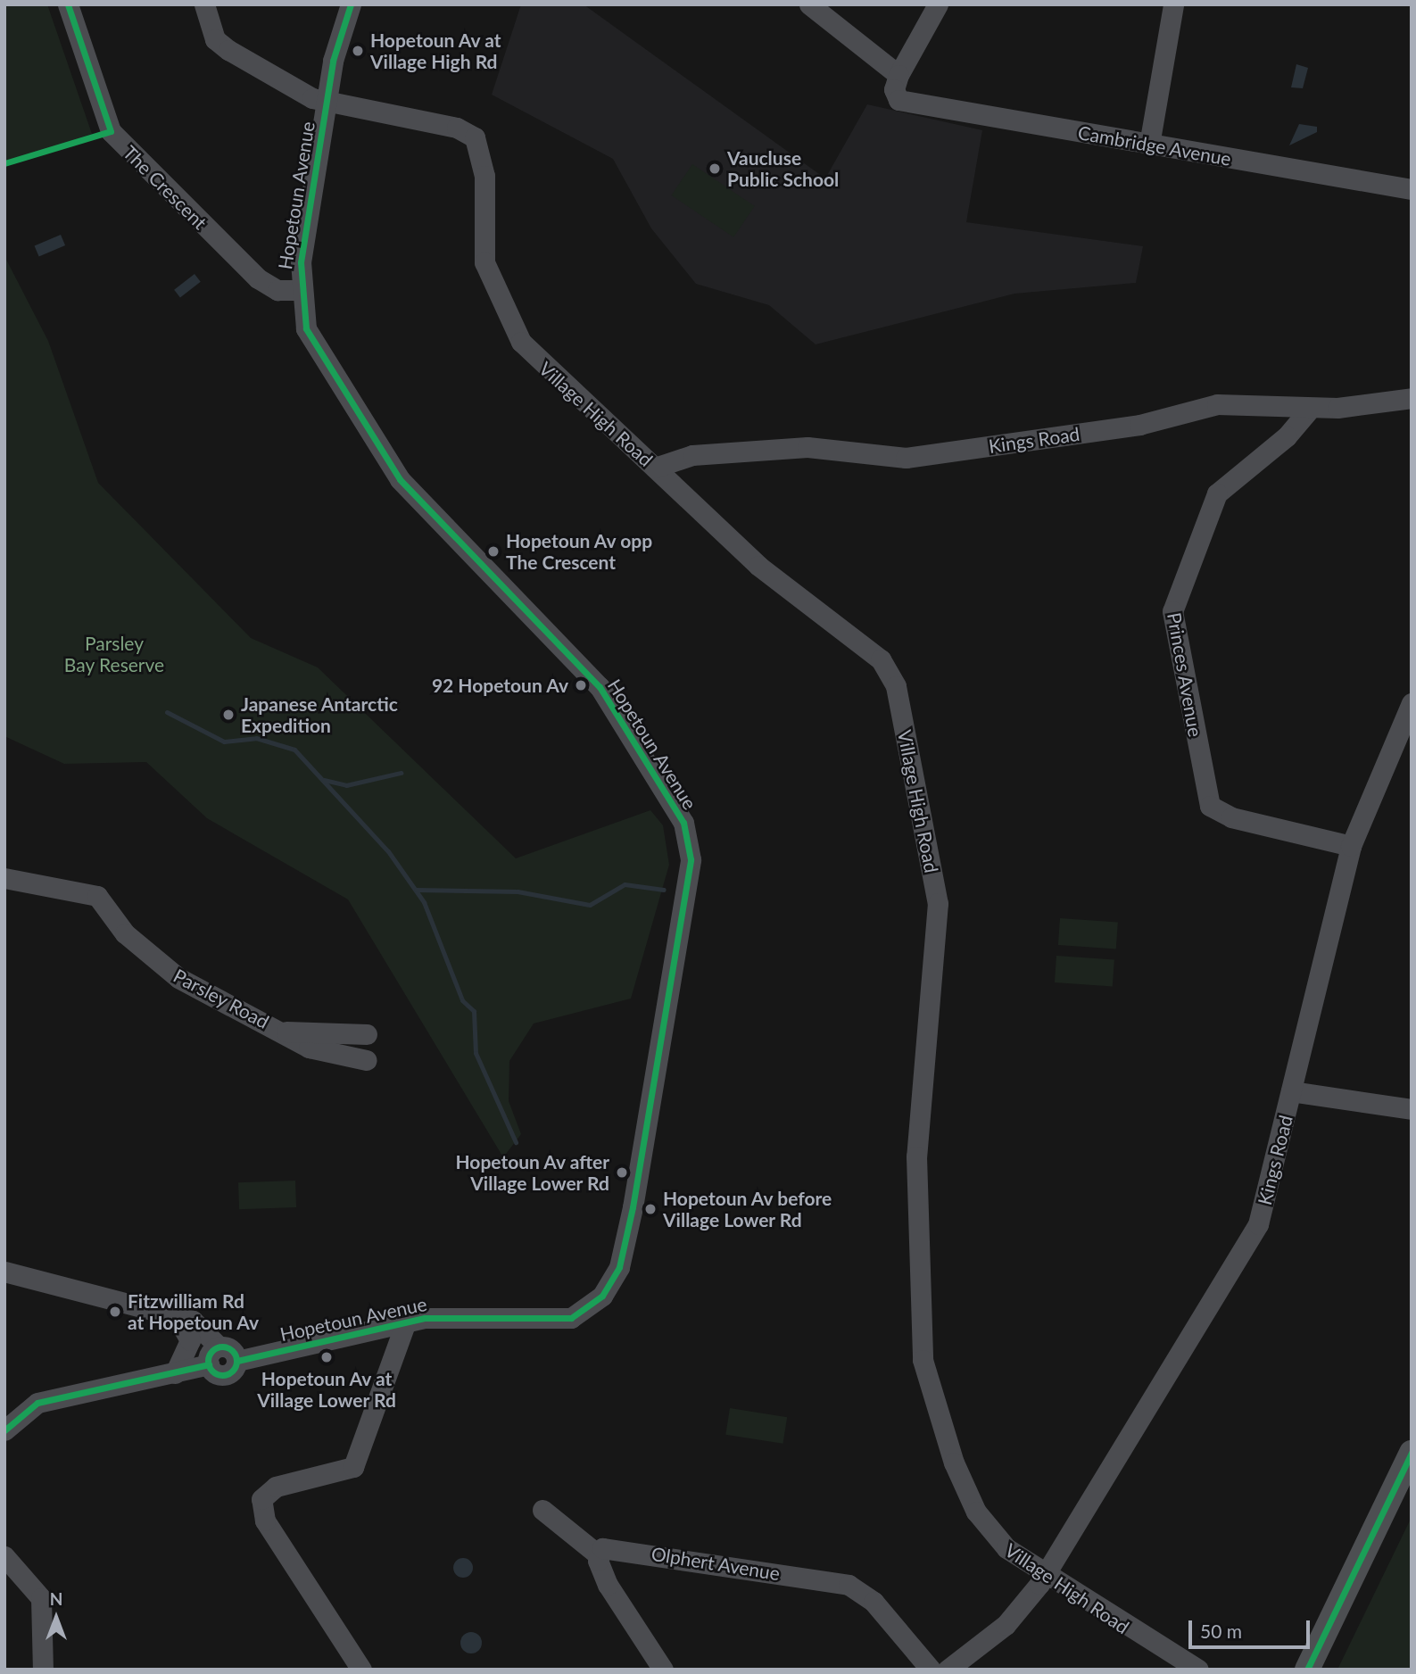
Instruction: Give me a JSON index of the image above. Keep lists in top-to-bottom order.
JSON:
{
  "streets": {
    "street": [
      "Cambridge Avenue",
      "The Crescent",
      "Hopetoun Avenue",
      "Village High Road",
      "Kings Road",
      "Princes Avenue",
      "Parsley Road",
      "Olphert Avenue"
    ]
  },
  "crossings": [
    ["The Crescent", "Hopetoun Avenue"],
    ["Hopetoun Avenue", "Village High Road"],
    ["Village High Road", "Kings Road"],
    ["Kings Road", "Princes Avenue"]
  ],
  "parks": ["Parsley Bay Reserve"],
  "places": [
    "Hopetoun Av at Village High Rd",
    "Vaucluse Public School",
    "Hopetoun Av opp The Crescent",
    "92 Hopetoun Av",
    "Japanese Antarctic Expedition",
    "Hopetoun Av after Village Lower Rd",
    "Hopetoun Av before Village Lower Rd",
    "Fitzwilliam Rd at Hopetoun Av",
    "Hopetoun Av at Village Lower Rd"
  ],
  "scale_bar": "50 m",
  "north": "top"
}
